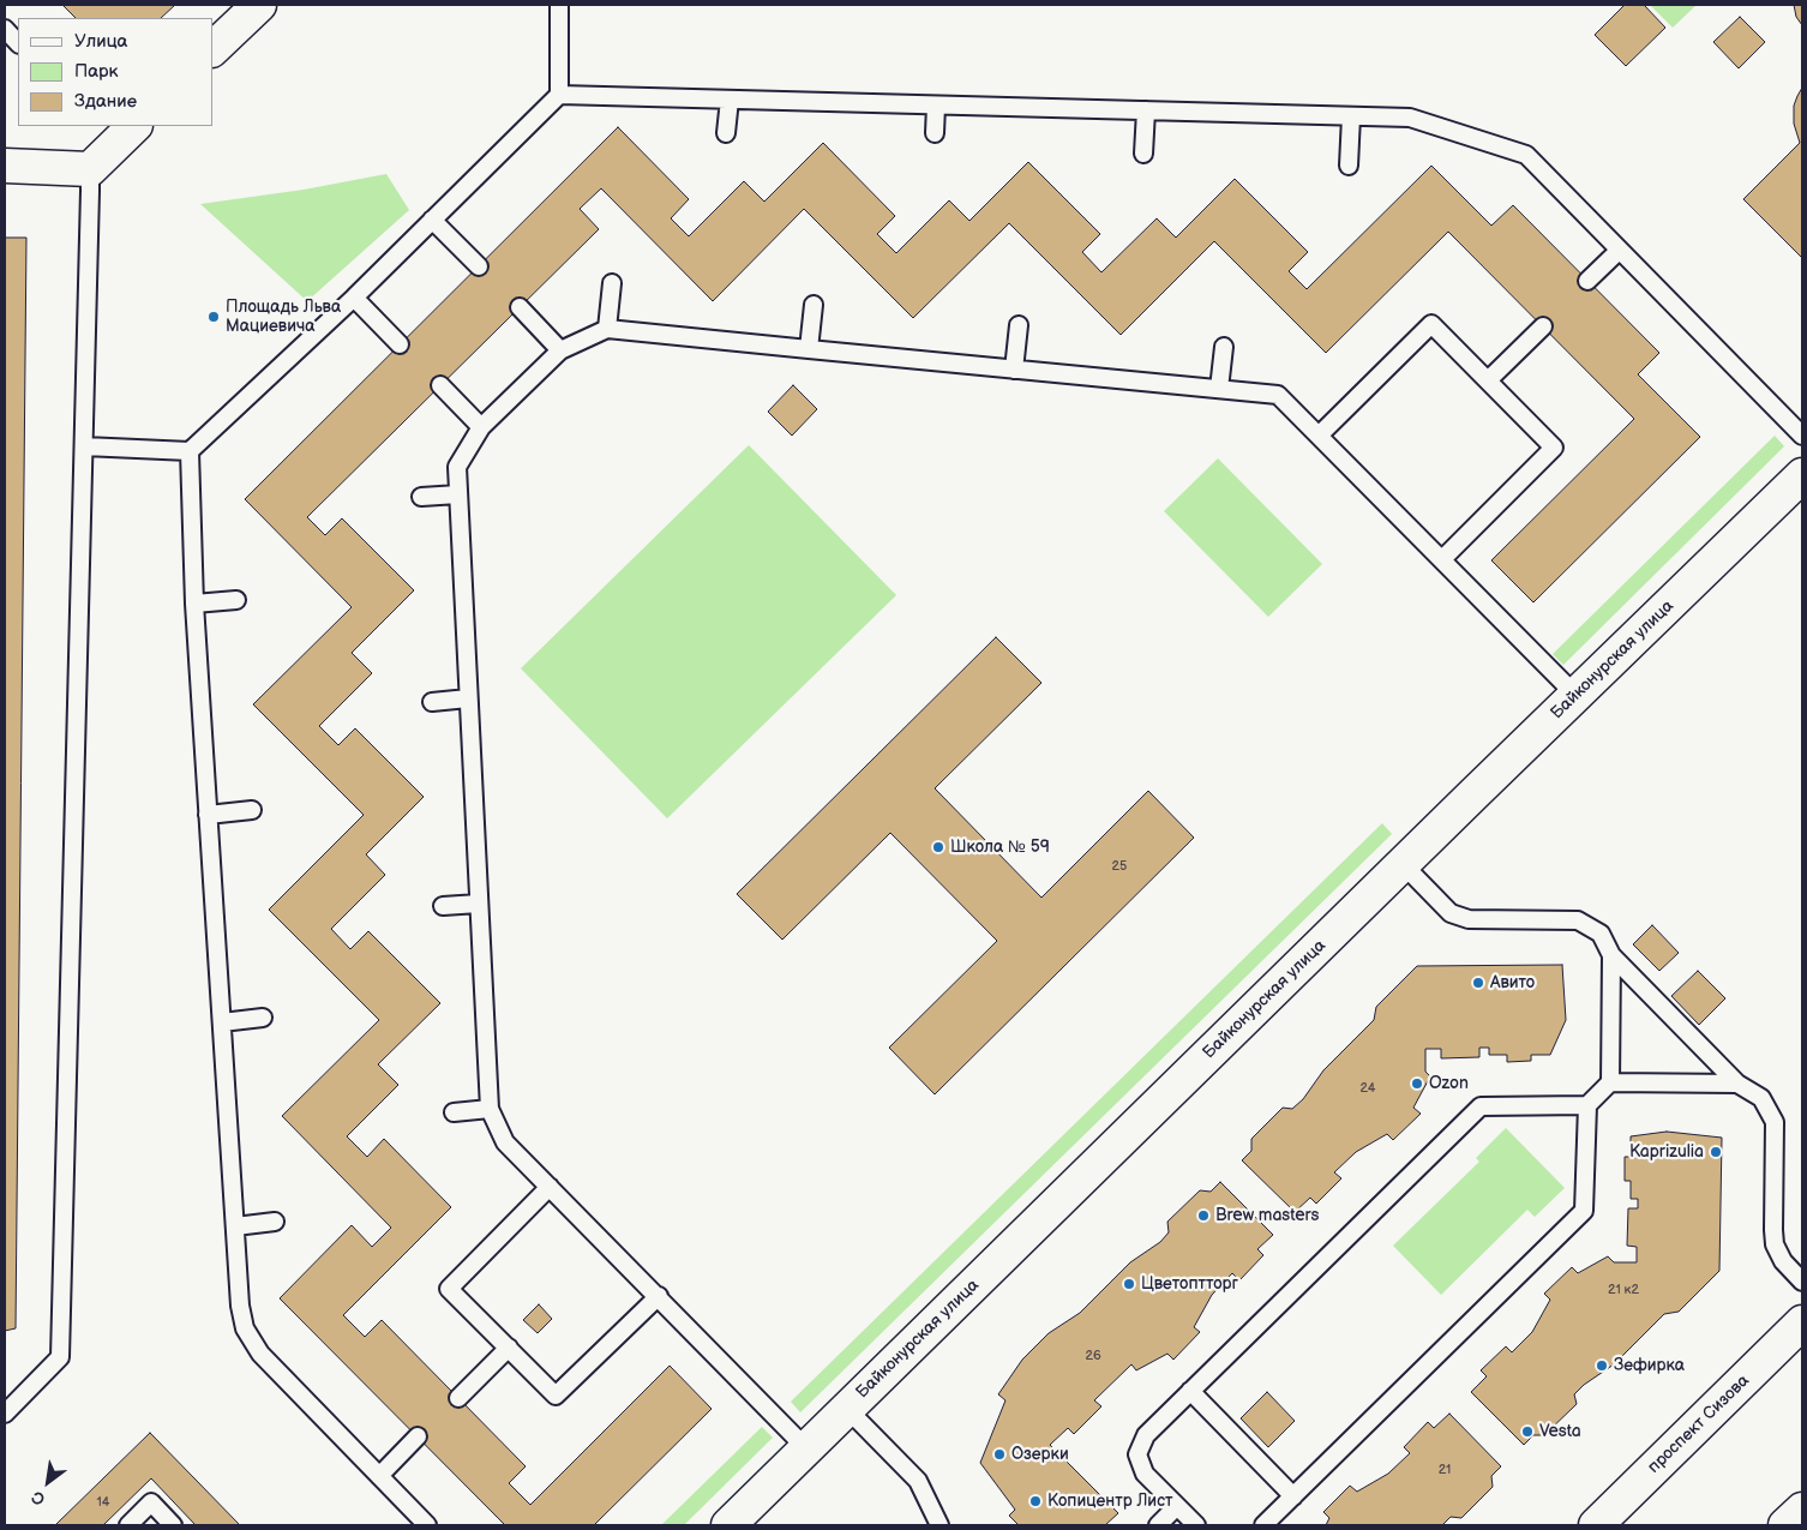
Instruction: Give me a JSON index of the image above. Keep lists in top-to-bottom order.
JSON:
{
  "streets": {
    "street": ["Байконурская улица", "проспект Сизова"]
  },
  "places": [
    "Площадь Льва Мациевича",
    "Школа № 59",
    "Авито",
    "Ozon",
    "Kaprizulia",
    "Brew masters",
    "Цветоптторг",
    "Зефирка",
    "Vesta",
    "Озерки",
    "Копицентр Лист"
  ],
  "house_numbers": [
    "25",
    "24",
    "21 к2",
    "26",
    "21",
    "14"
  ],
  "legend": ["Улица", "Парк", "Здание"],
  "north": "bottom left"
}
